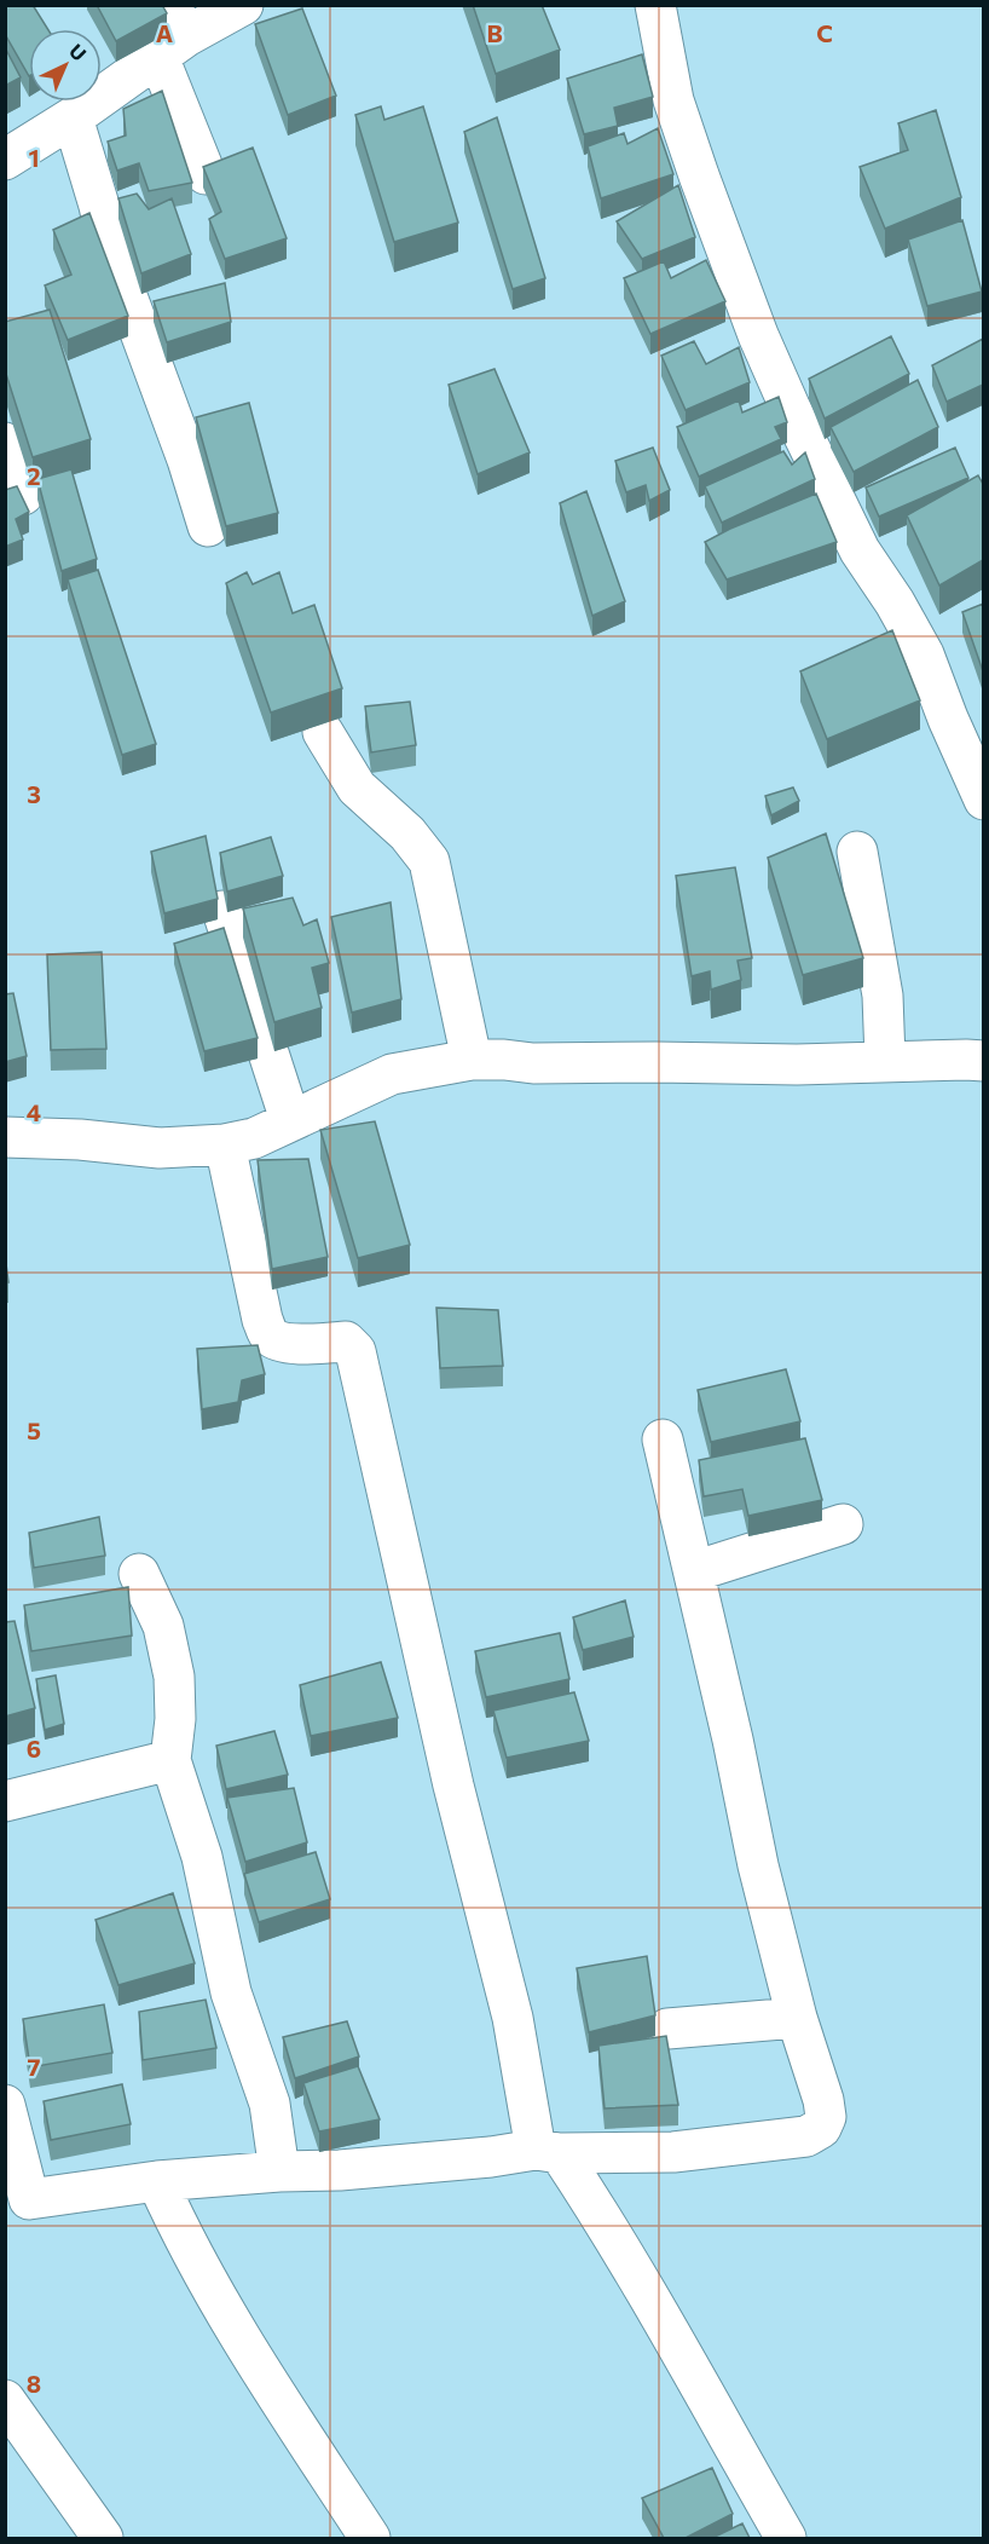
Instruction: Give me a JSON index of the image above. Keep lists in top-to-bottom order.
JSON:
{
  "north": "top right",
  "grid": {
    "columns": ["A", "B", "C"],
    "rows": [
      "1",
      "2",
      "3",
      "4",
      "5",
      "6",
      "7",
      "8"
    ]
  }
}
